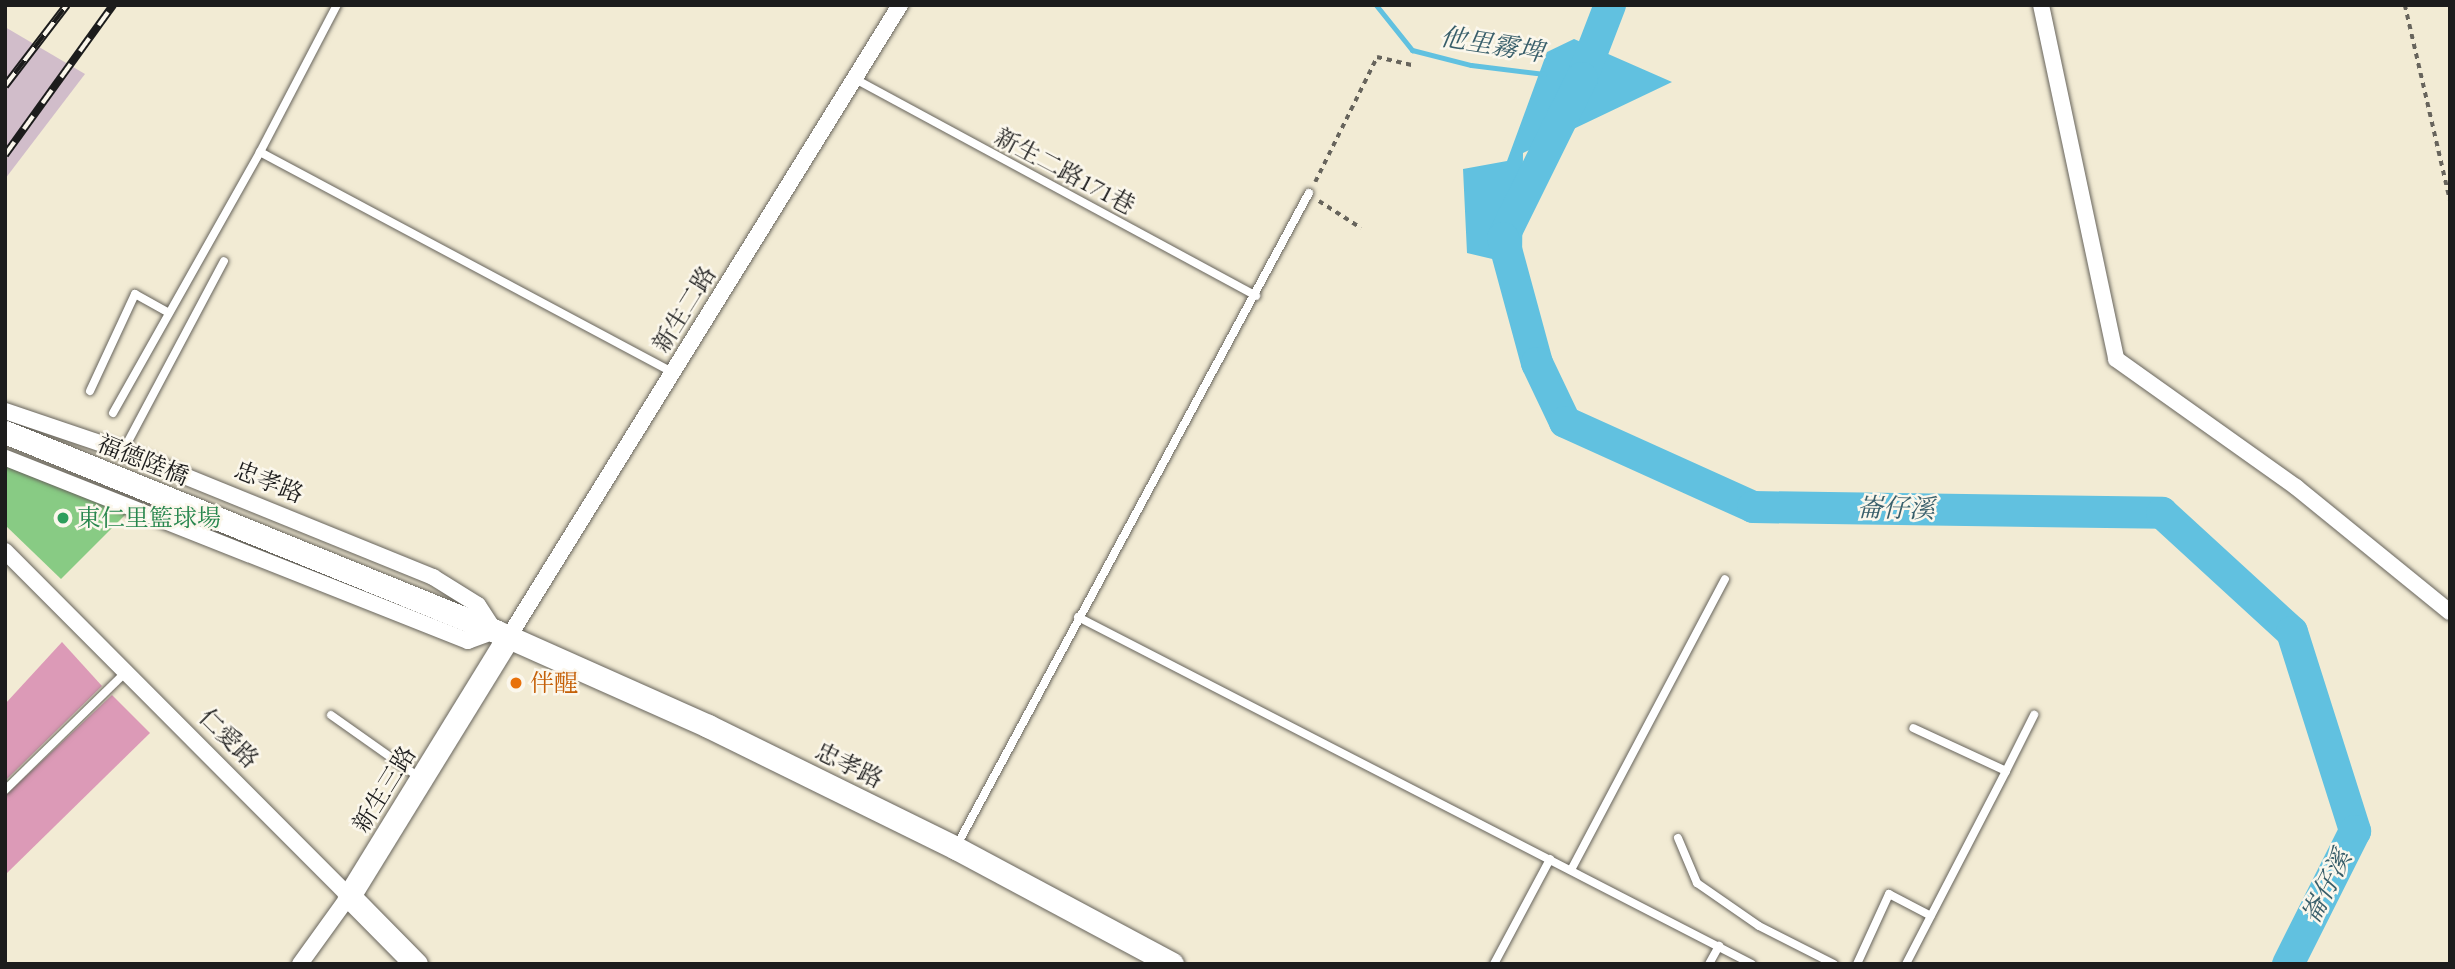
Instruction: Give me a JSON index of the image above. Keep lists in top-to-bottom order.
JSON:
{
  "streets": {
    "main road": [
      "福德陸橋",
      "忠孝路",
      "仁愛路",
      "新生三路"
    ],
    "street": ["新生二路"],
    "lane": ["新生二路171巷"]
  },
  "crossings": [
    ["新生二路171巷", "新生二路"],
    ["新生二路", "福德陸橋"],
    ["新生二路", "忠孝路"],
    ["新生二路", "新生三路"],
    ["福德陸橋", "忠孝路"],
    ["福德陸橋", "新生三路"],
    ["忠孝路", "新生三路"],
    ["仁愛路", "新生三路"]
  ],
  "water": ["他里霧埤", "崙仔溪"],
  "places": ["東仁里籃球場", "伴醒"]
}
